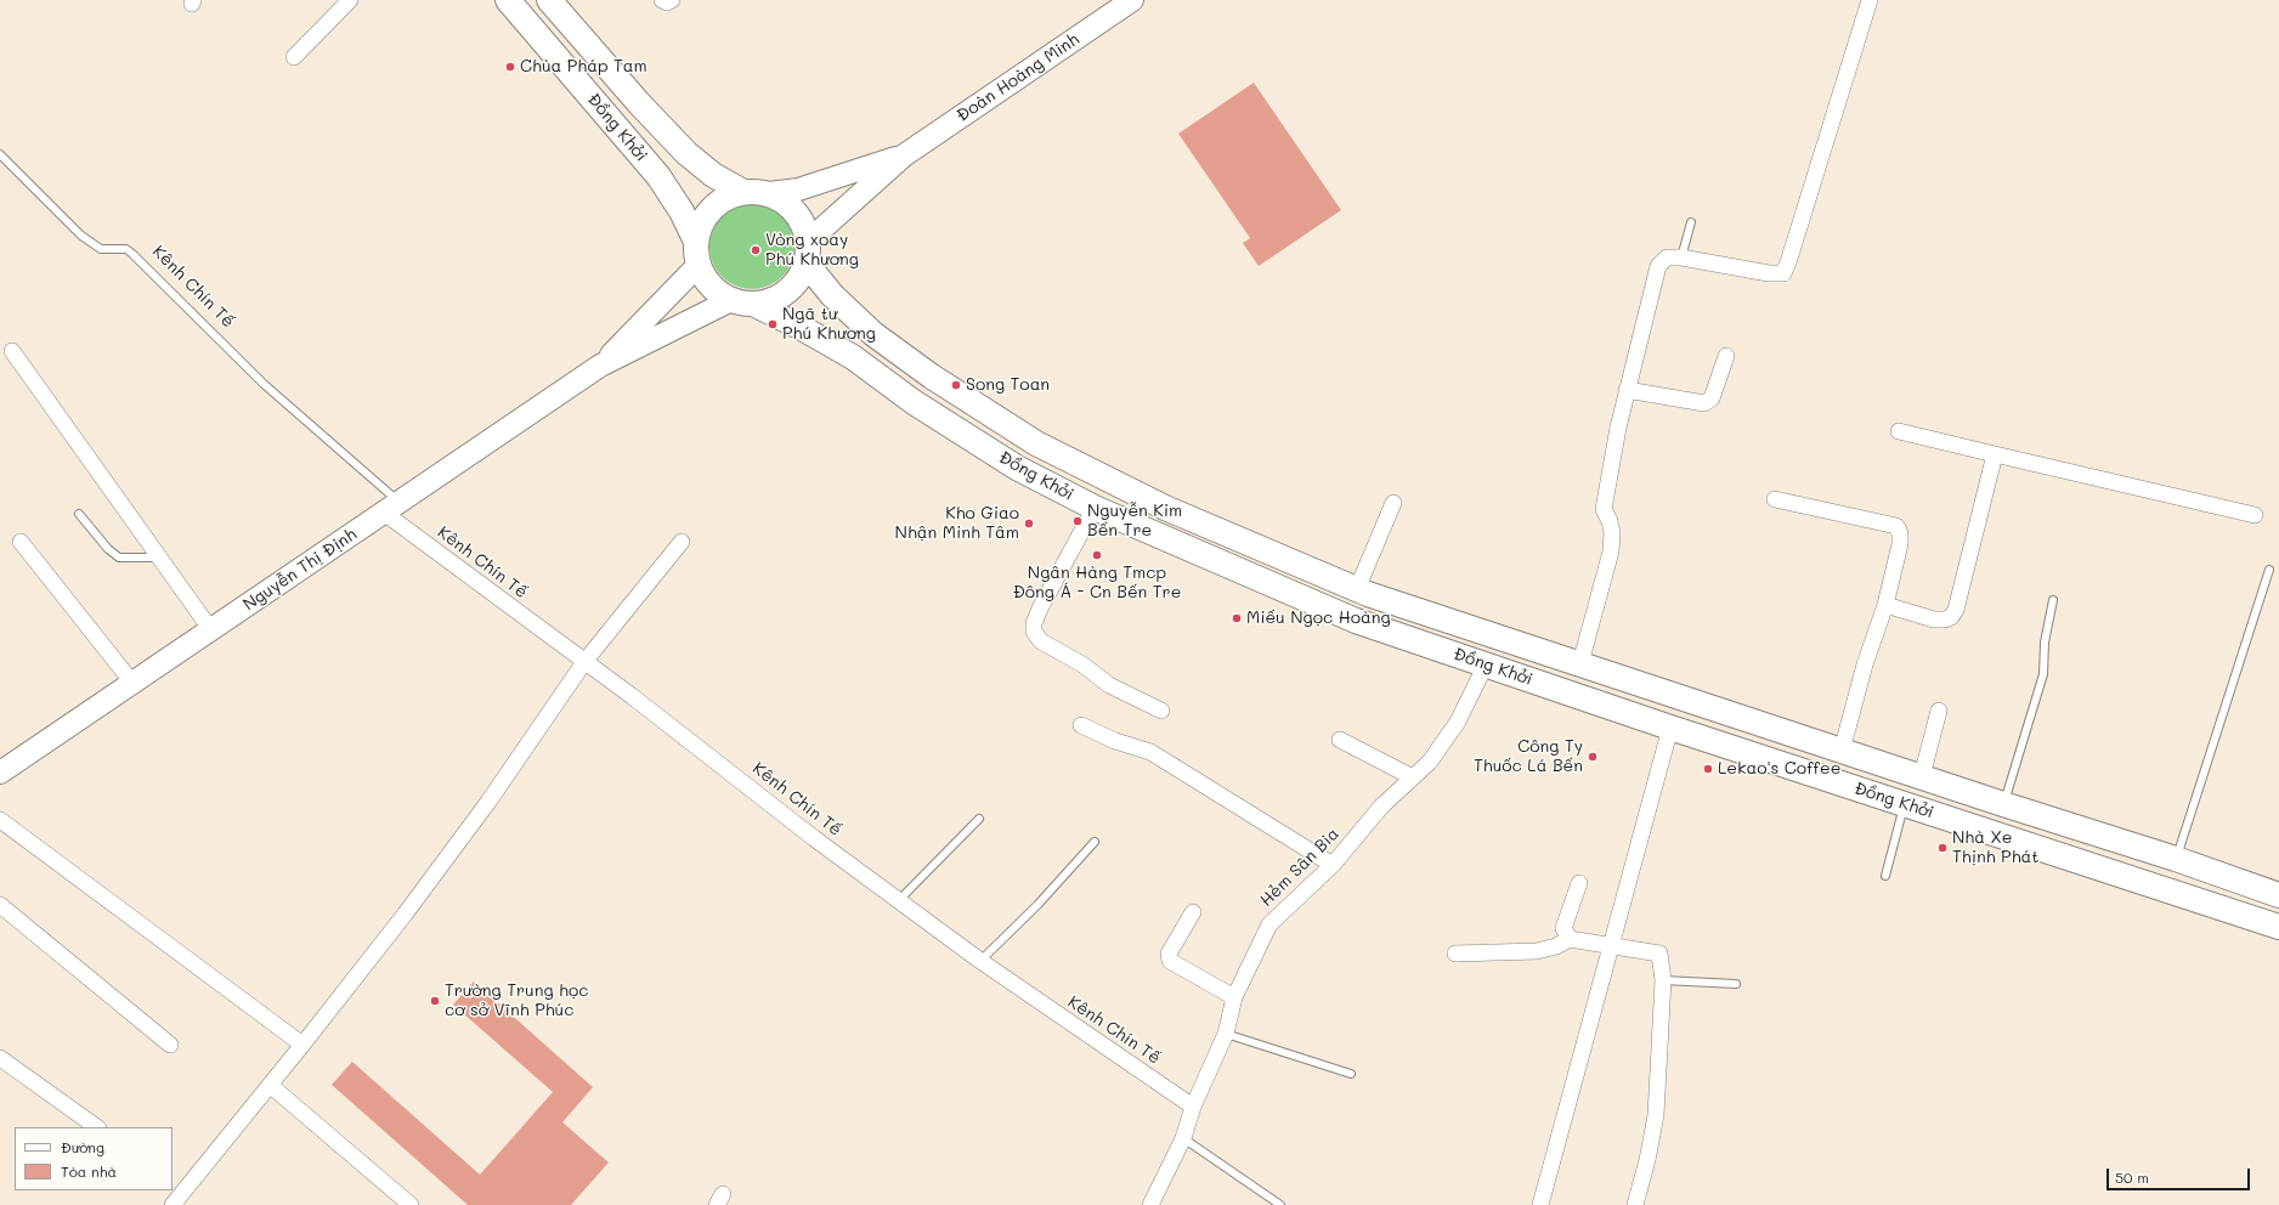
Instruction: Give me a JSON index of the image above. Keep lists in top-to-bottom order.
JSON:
{
  "streets": {
    "main road": ["Đoàn Hoàng Minh", "Đồng Khởi", "Nguyễn Thị Định"],
    "street": ["Kênh Chín Tế", "Hẻm Sân Bia"]
  },
  "crossings": [
    ["Đoàn Hoàng Minh", "Đồng Khởi"],
    ["Đoàn Hoàng Minh", "Nguyễn Thị Định"],
    ["Đồng Khởi", "Nguyễn Thị Định"],
    ["Đồng Khởi", "Hẻm Sân Bia"],
    ["Kênh Chín Tế", "Nguyễn Thị Định"],
    ["Kênh Chín Tế", "Hẻm Sân Bia"]
  ],
  "places": [
    "Chùa Pháp Tam",
    "Vòng xoay Phú Khương",
    "Ngã tư Phú Khương",
    "Song Toan",
    "Nguyễn Kim Bến Tre",
    "Kho Giao Nhận Minh Tâm",
    "Ngân Hàng Tmcp Đông Á - Cn Bến Tre",
    "Miếu Ngọc Hoàng",
    "Công Ty Thuốc Lá Bến",
    "Lekao's Coffee",
    "Nhà Xe Thịnh Phát",
    "Trường Trung học cơ sở Vĩnh Phúc"
  ],
  "legend": ["Đường", "Tòa nhà"],
  "scale_bar": "50 m"
}
